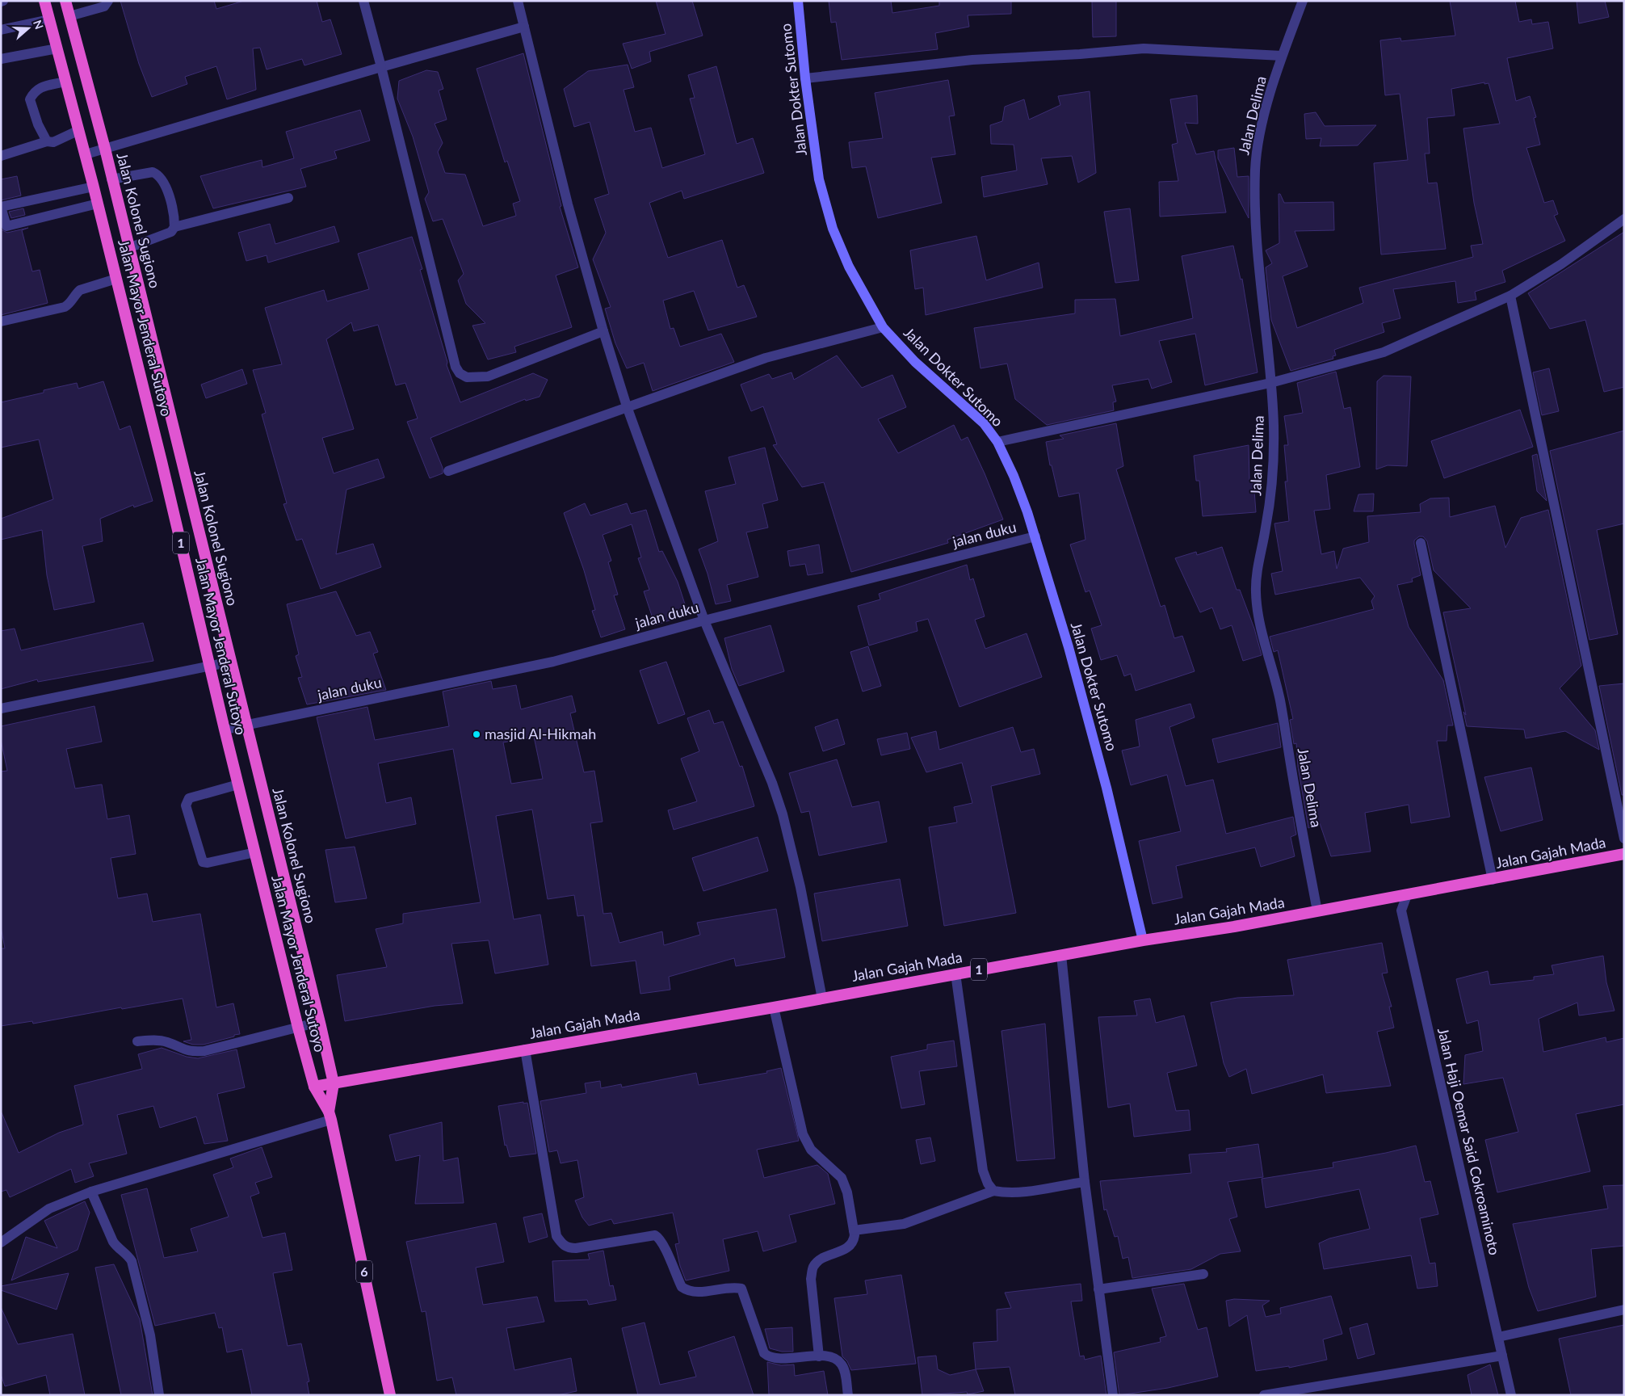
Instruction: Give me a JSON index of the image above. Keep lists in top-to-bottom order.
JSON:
{
  "streets": {
    "highway": [
      "Jalan Kolonel Sugiono",
      "Jalan Mayor Jenderal Sutoyo",
      "1",
      "Jalan Gajah Mada",
      "6"
    ],
    "main road": ["Jalan Dokter Sutomo"],
    "street": ["Jalan Delima", "jalan duku", "Jalan Haji Oemar Said Cokroaminoto"]
  },
  "crossings": [
    ["Jalan Dokter Sutomo", "jalan duku"],
    ["Jalan Dokter Sutomo", "Jalan Gajah Mada"],
    ["Jalan Delima", "Jalan Gajah Mada"],
    ["Jalan Kolonel Sugiono", "jalan duku"],
    ["Jalan Kolonel Sugiono", "Jalan Gajah Mada"],
    ["Jalan Kolonel Sugiono", "6"],
    ["Jalan Mayor Jenderal Sutoyo", "jalan duku"],
    ["Jalan Mayor Jenderal Sutoyo", "Jalan Gajah Mada"],
    ["Jalan Mayor Jenderal Sutoyo", "6"],
    ["Jalan Gajah Mada", "Jalan Haji Oemar Said Cokroaminoto"],
    ["Jalan Gajah Mada", "6"]
  ],
  "places": ["masjid Al-Hikmah"],
  "north": "right"
}
